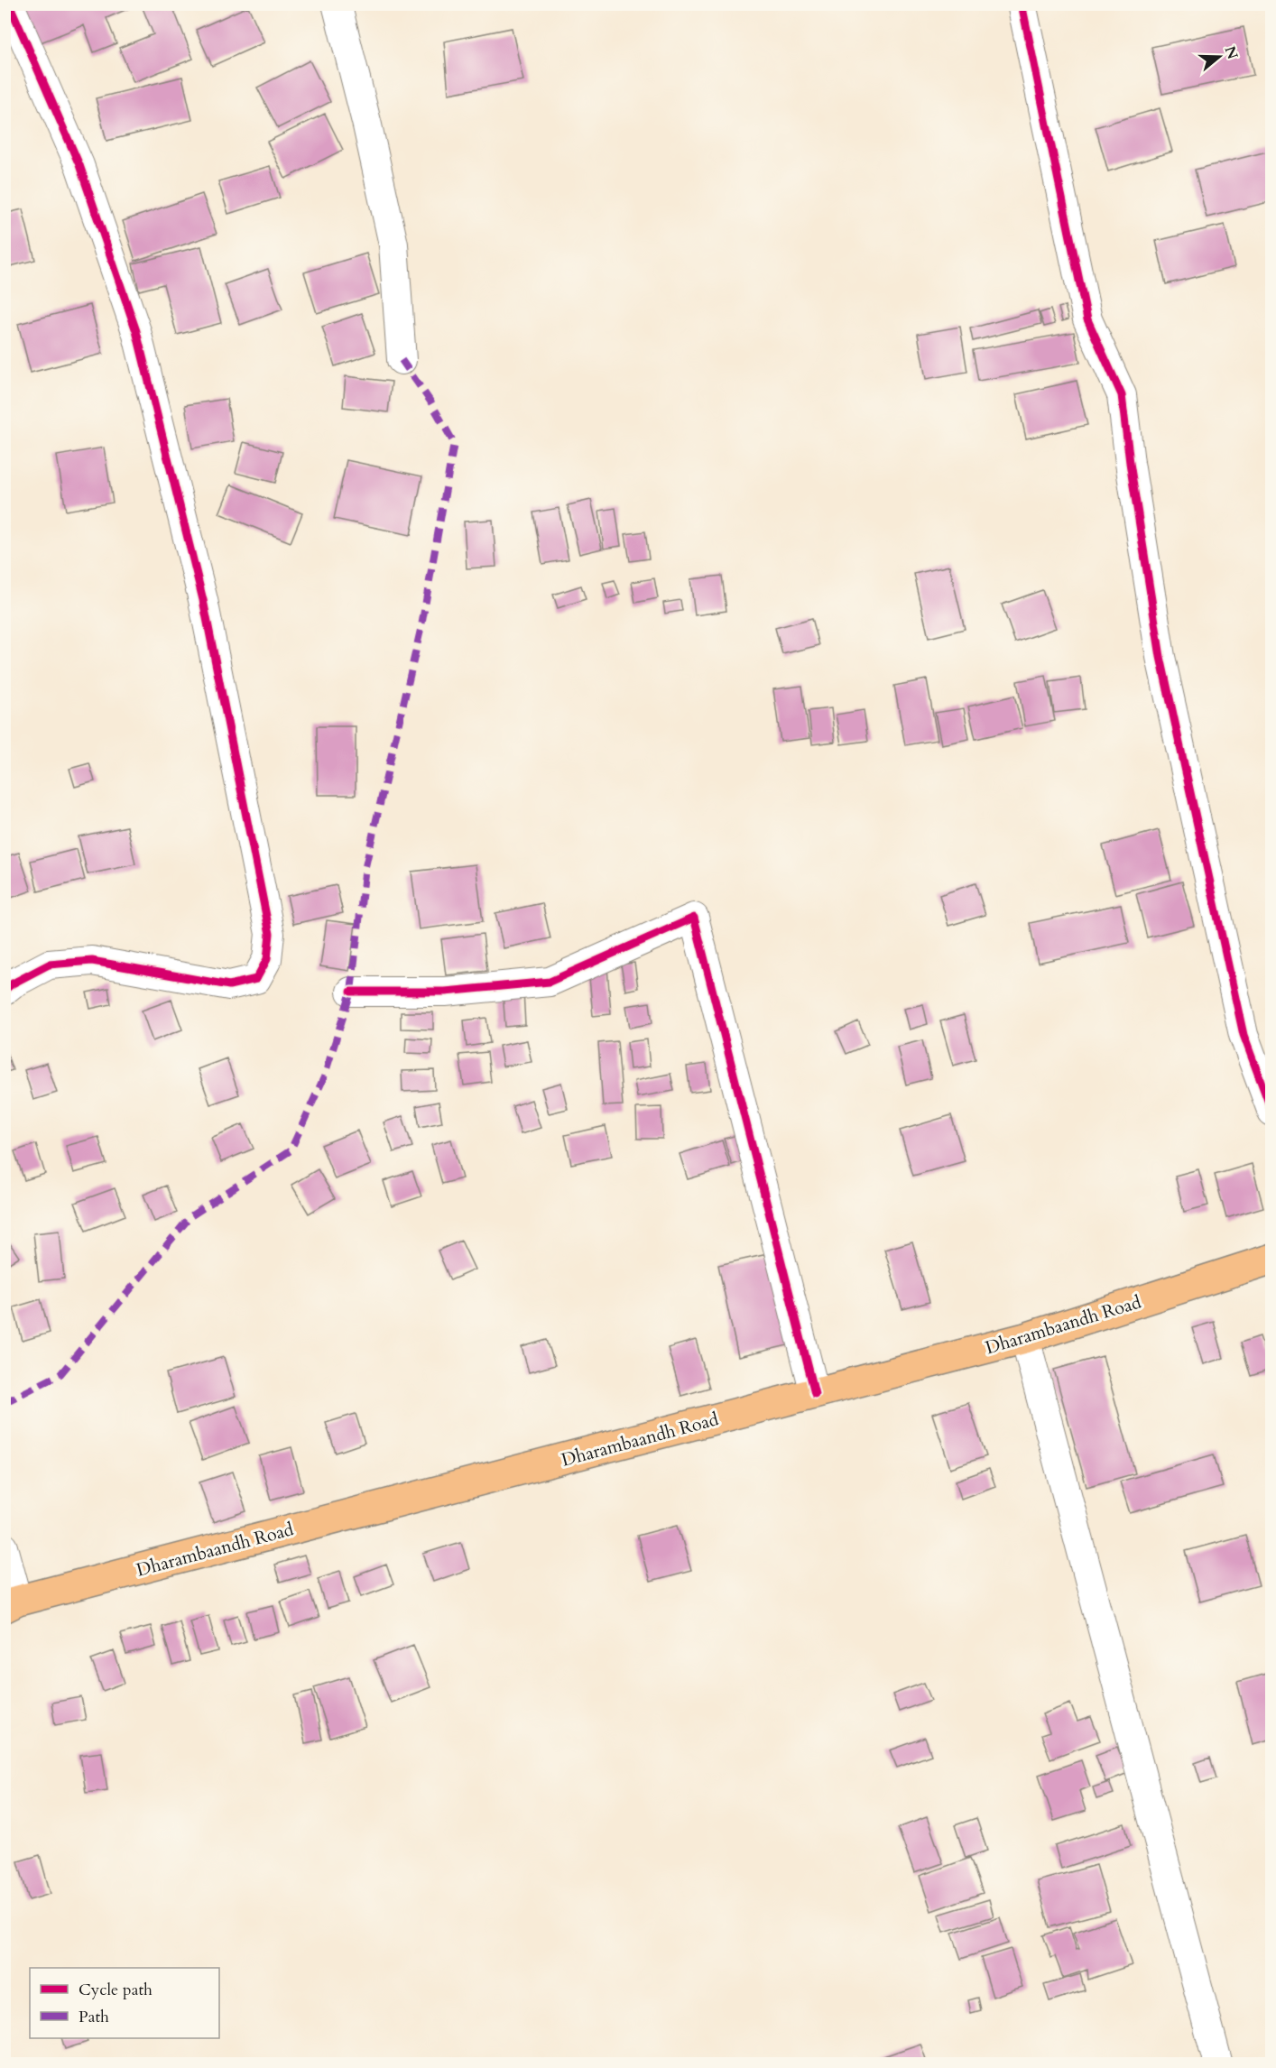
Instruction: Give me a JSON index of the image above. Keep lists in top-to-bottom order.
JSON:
{
  "streets": {
    "main road": ["Dharambaandh Road"]
  },
  "legend": ["Cycle path", "Path"],
  "north": "right"
}
